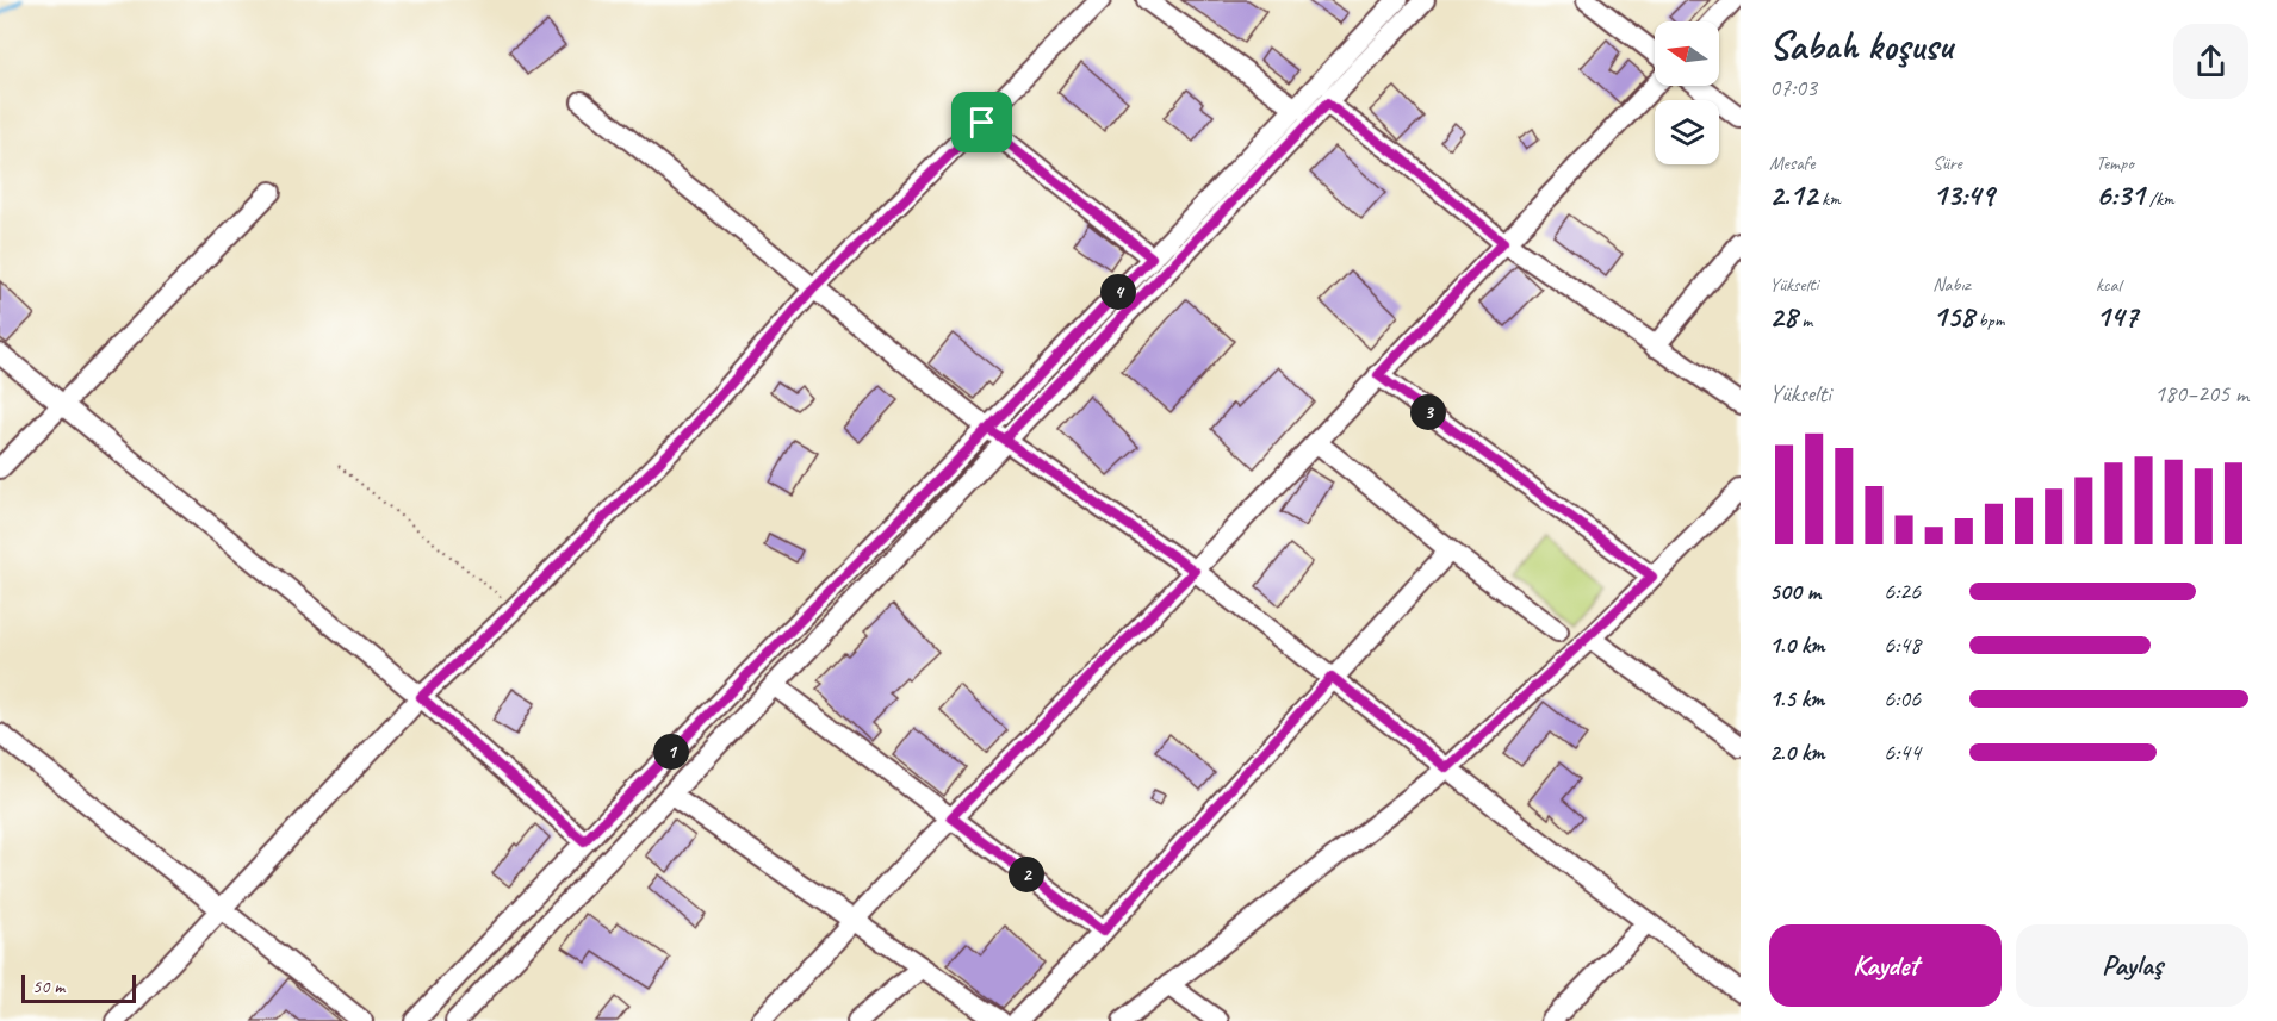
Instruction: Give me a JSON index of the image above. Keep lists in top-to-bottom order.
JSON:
{
  "scale_bar": "50 m",
  "north": "left",
  "page": {
    "heading": ["Sabah koşusu", "07:03"],
    "stats": [
      ["Mesafe", "2.12 km"],
      ["Süre", "13:49"],
      ["Tempo", "6:31 /km"],
      ["Yükselti", "28 m"],
      ["Nabız", "158 bpm"],
      ["kcal", "147"]
    ],
    "pins": [
      "4",
      "3",
      "1",
      "2"
    ],
    "chart": ["Yükselti", "180–205 m"],
    "list": [
      {
        "name": "500 m",
        "note": "6:26"
      },
      {
        "name": "1.0 km",
        "note": "6:48"
      },
      {
        "name": "1.5 km",
        "note": "6:06"
      },
      {
        "name": "2.0 km",
        "note": "6:44"
      }
    ],
    "buttons": ["Kaydet", "Paylaş"],
    "scale": "50 m"
  }
}
